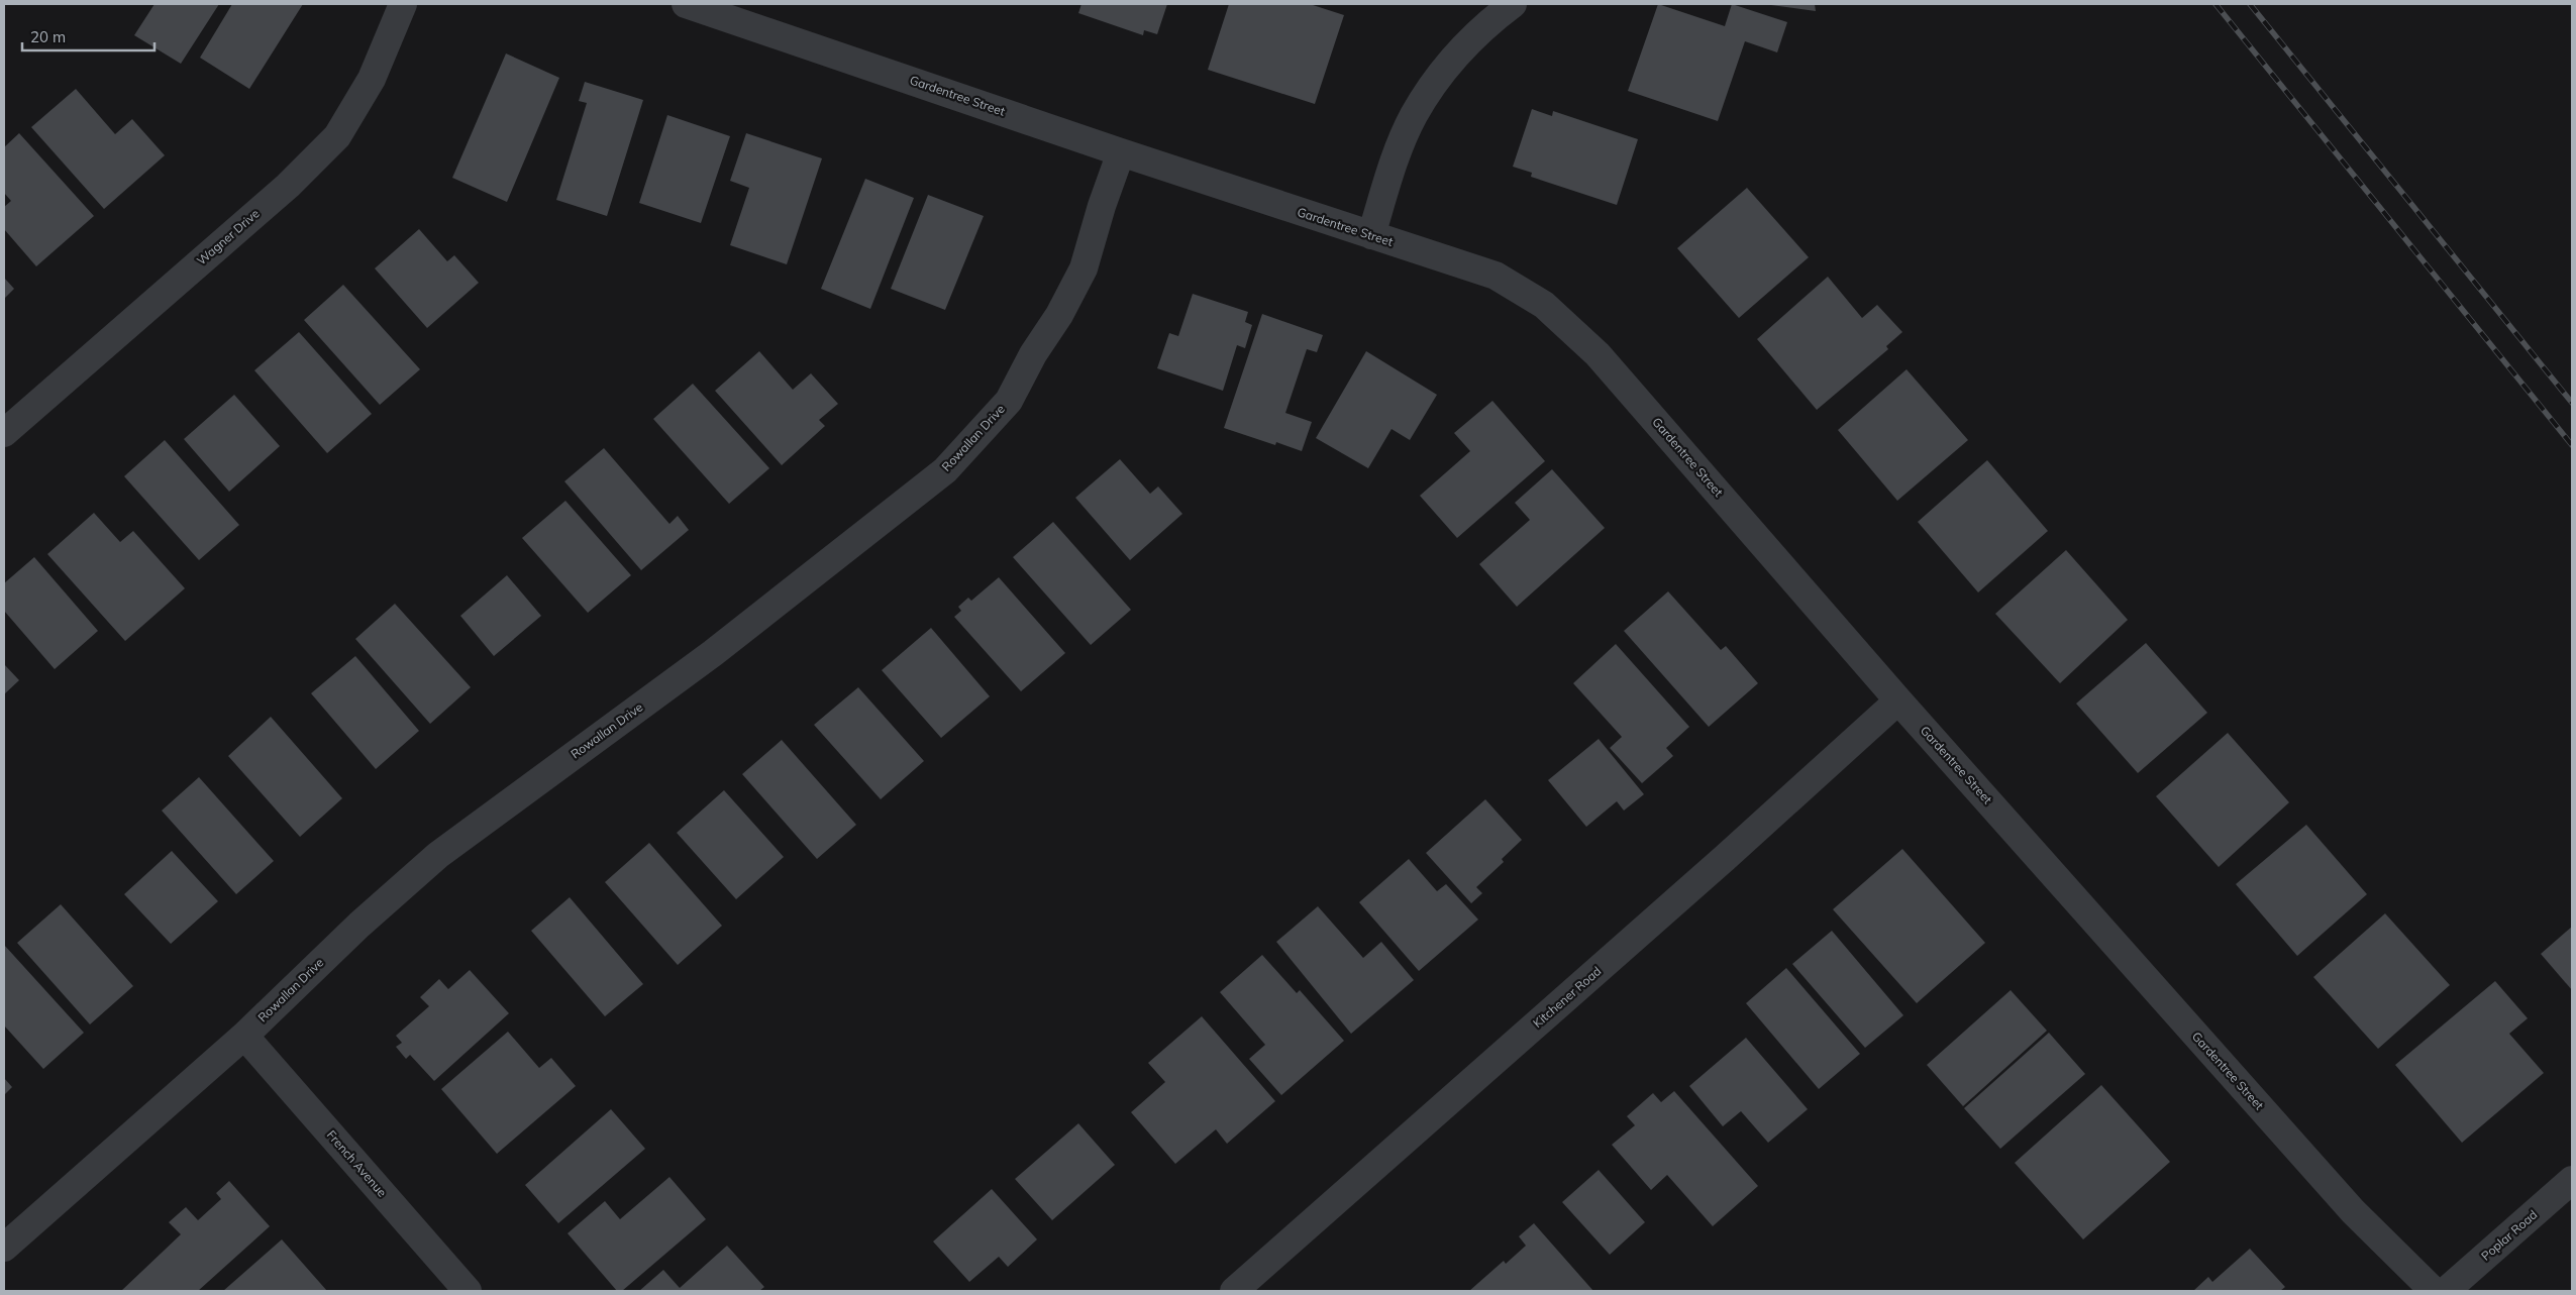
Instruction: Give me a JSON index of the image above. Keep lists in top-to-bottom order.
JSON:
{
  "streets": {
    "street": [
      "Gardentree Street",
      "Wagner Drive",
      "Rowallan Drive",
      "Kitchener Road",
      "French Avenue",
      "Poplar Road"
    ]
  },
  "crossings": [
    ["Gardentree Street", "Rowallan Drive"],
    ["Gardentree Street", "Kitchener Road"],
    ["Rowallan Drive", "French Avenue"]
  ],
  "scale_bar": "20 m"
}
